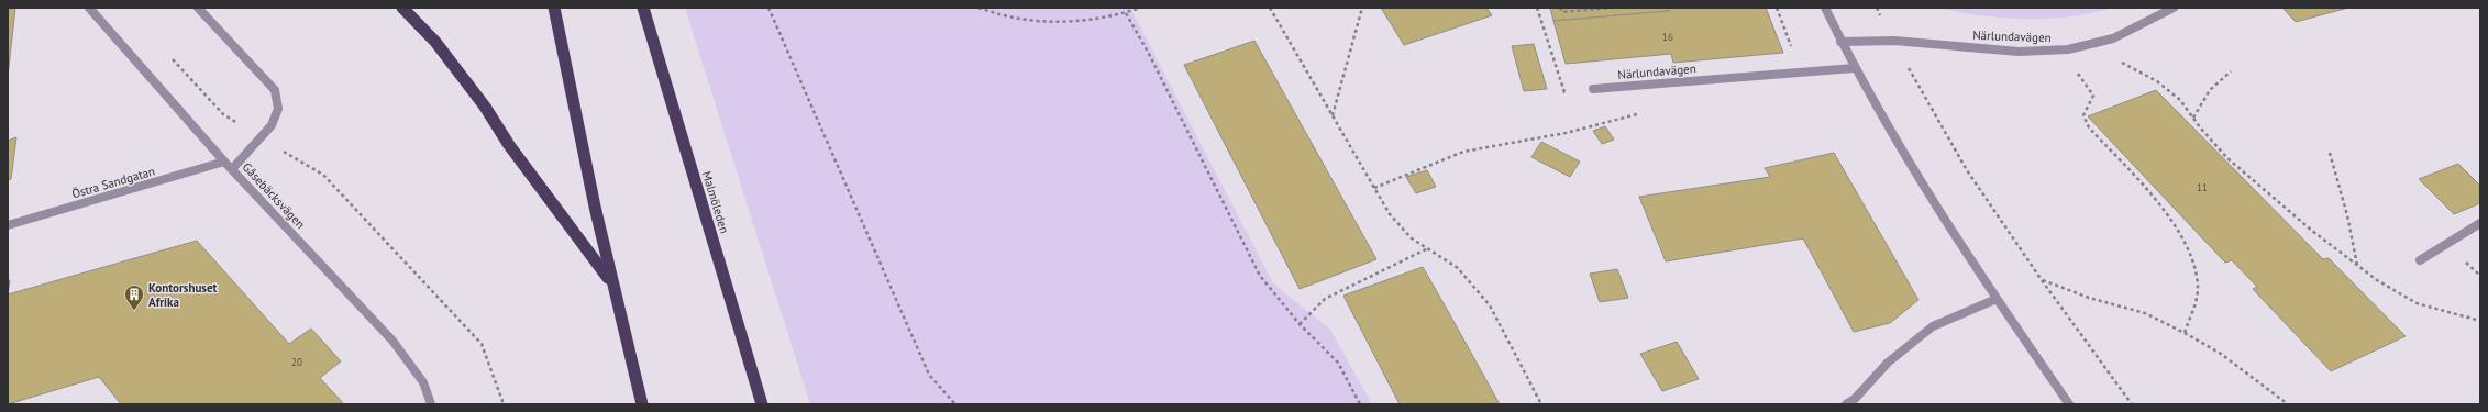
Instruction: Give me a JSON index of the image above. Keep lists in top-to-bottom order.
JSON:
{
  "streets": {
    "highway": ["Malmöleden"],
    "street": ["Närlundavägen", "Östra Sandgatan", "Gåsebäcksvägen"]
  },
  "crossings": [
    ["Östra Sandgatan", "Gåsebäcksvägen"]
  ],
  "places": {
    "building": ["Kontorshuset Afrika"]
  },
  "house_numbers": ["16", "11", "20"]
}
